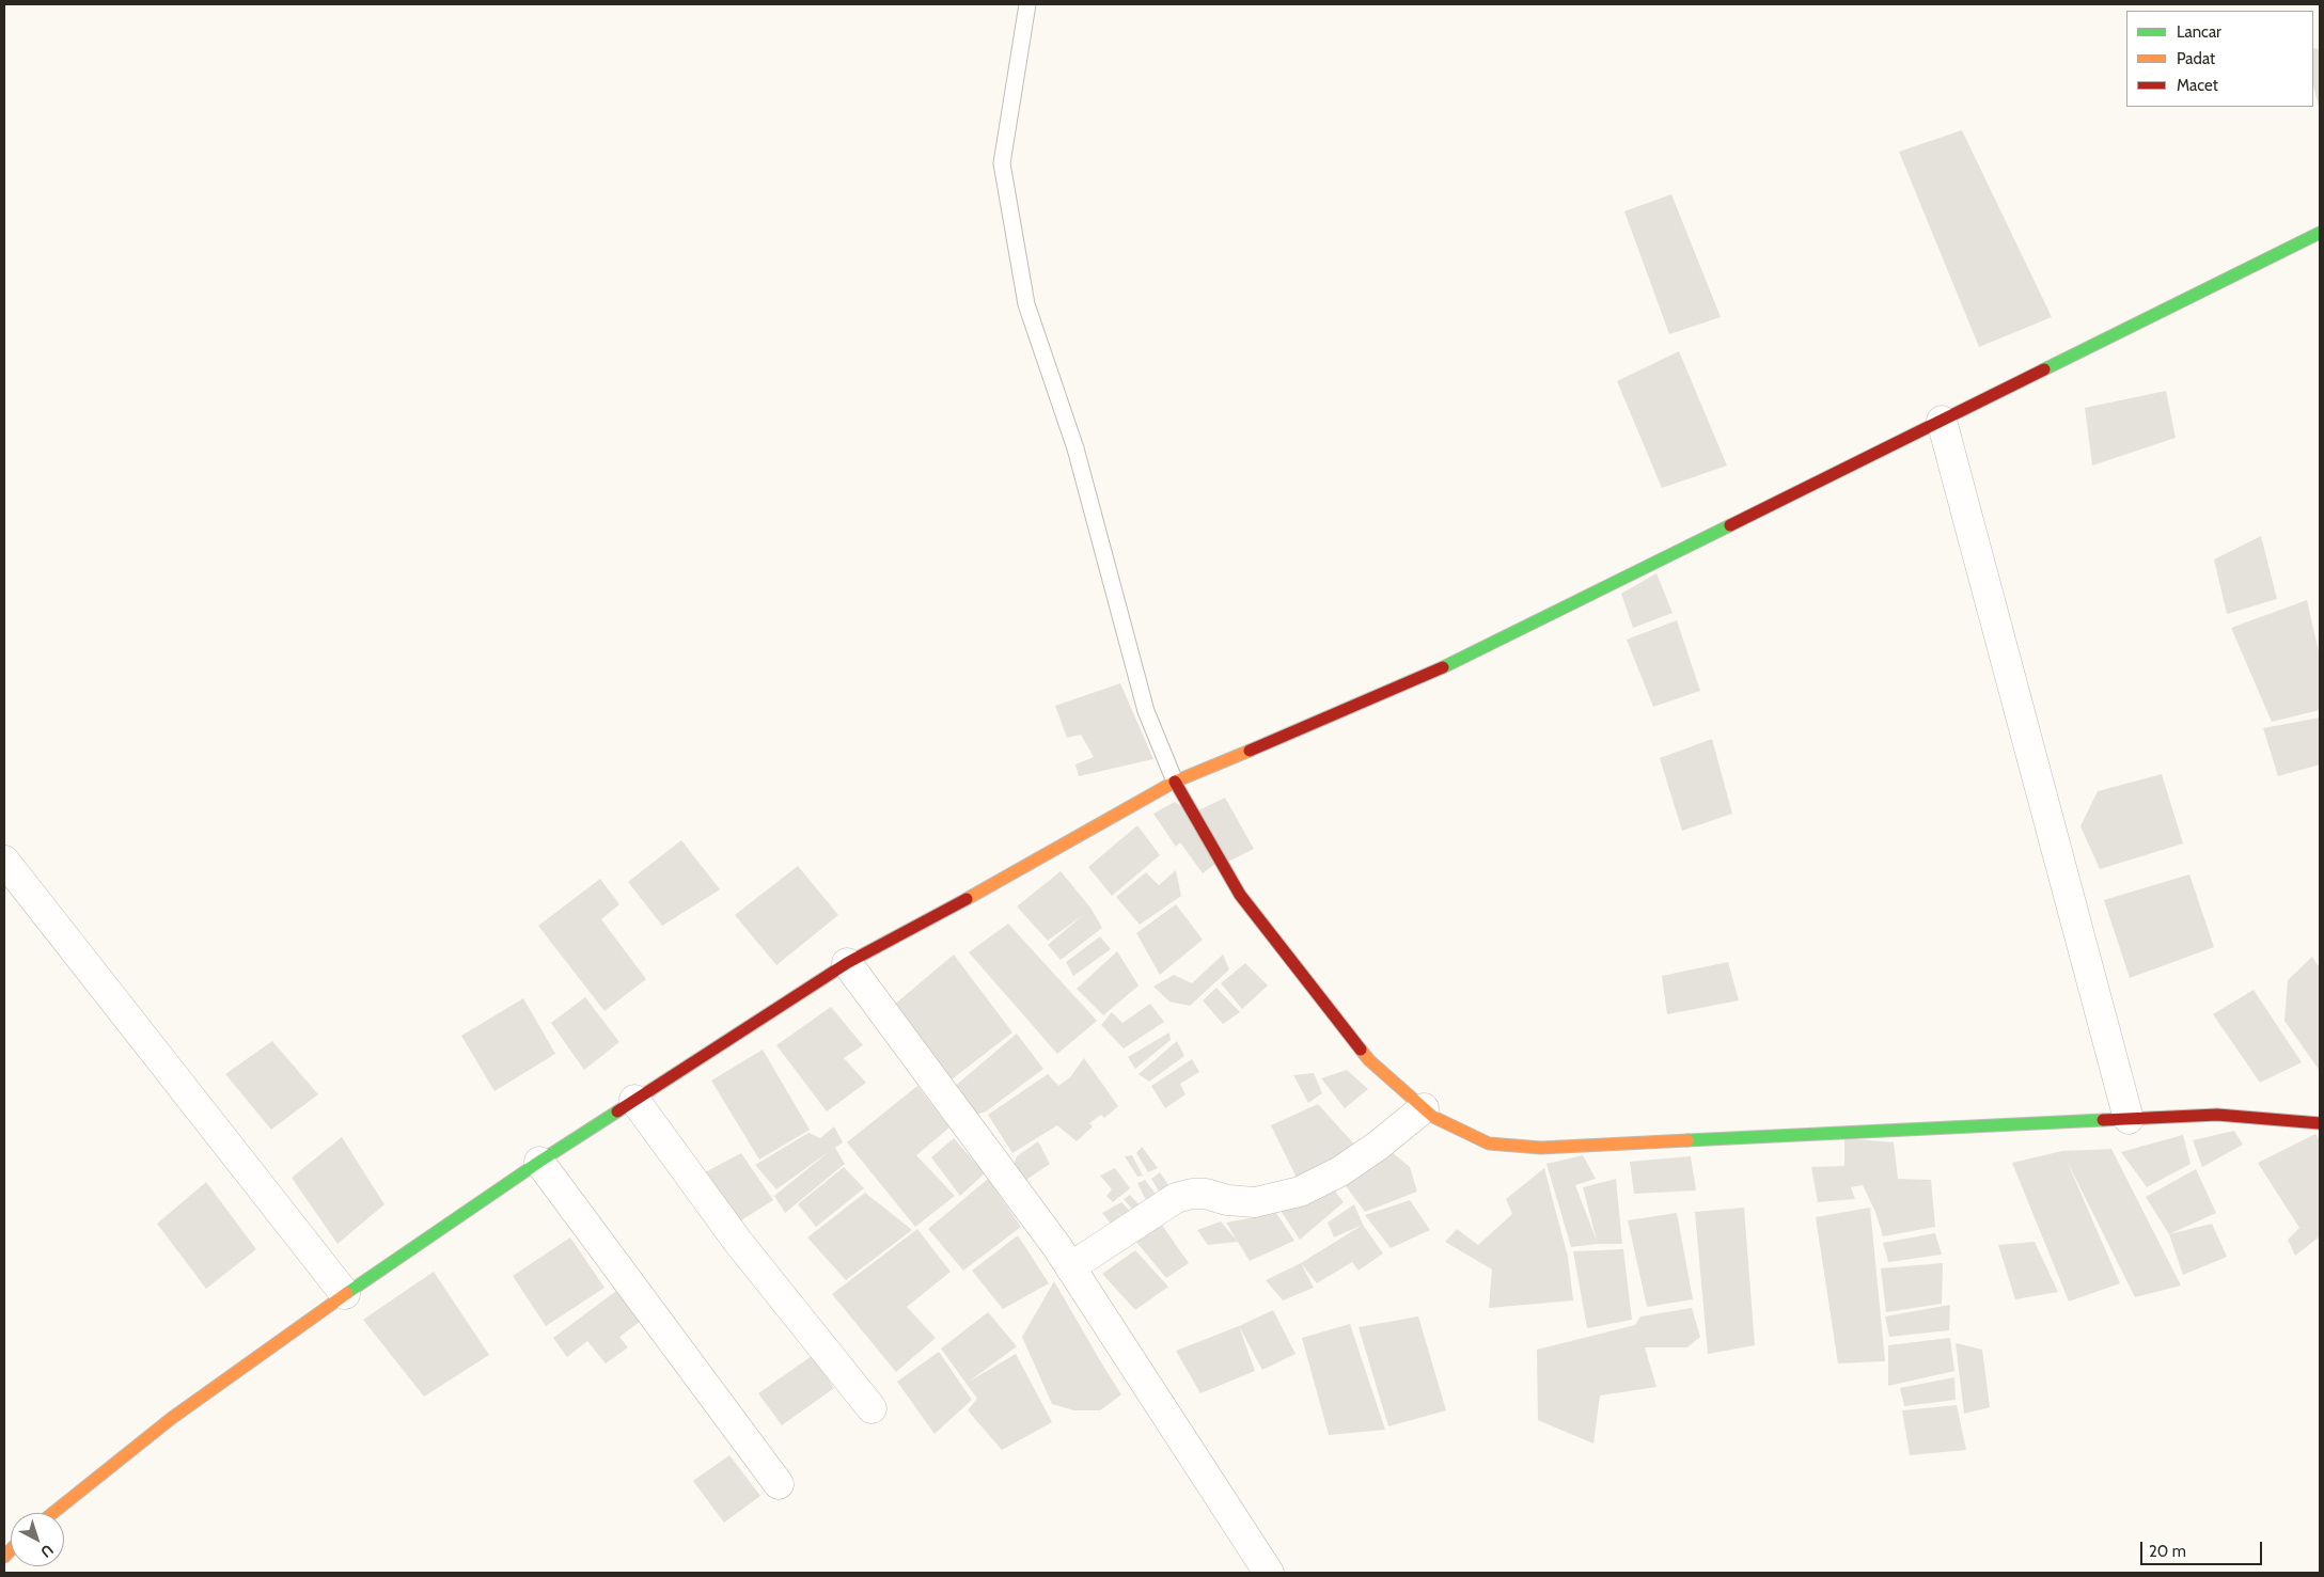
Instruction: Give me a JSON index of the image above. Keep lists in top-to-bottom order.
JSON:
{
  "legend": ["Lancar", "Padat", "Macet"],
  "scale_bar": "20 m",
  "north": "bottom right"
}
